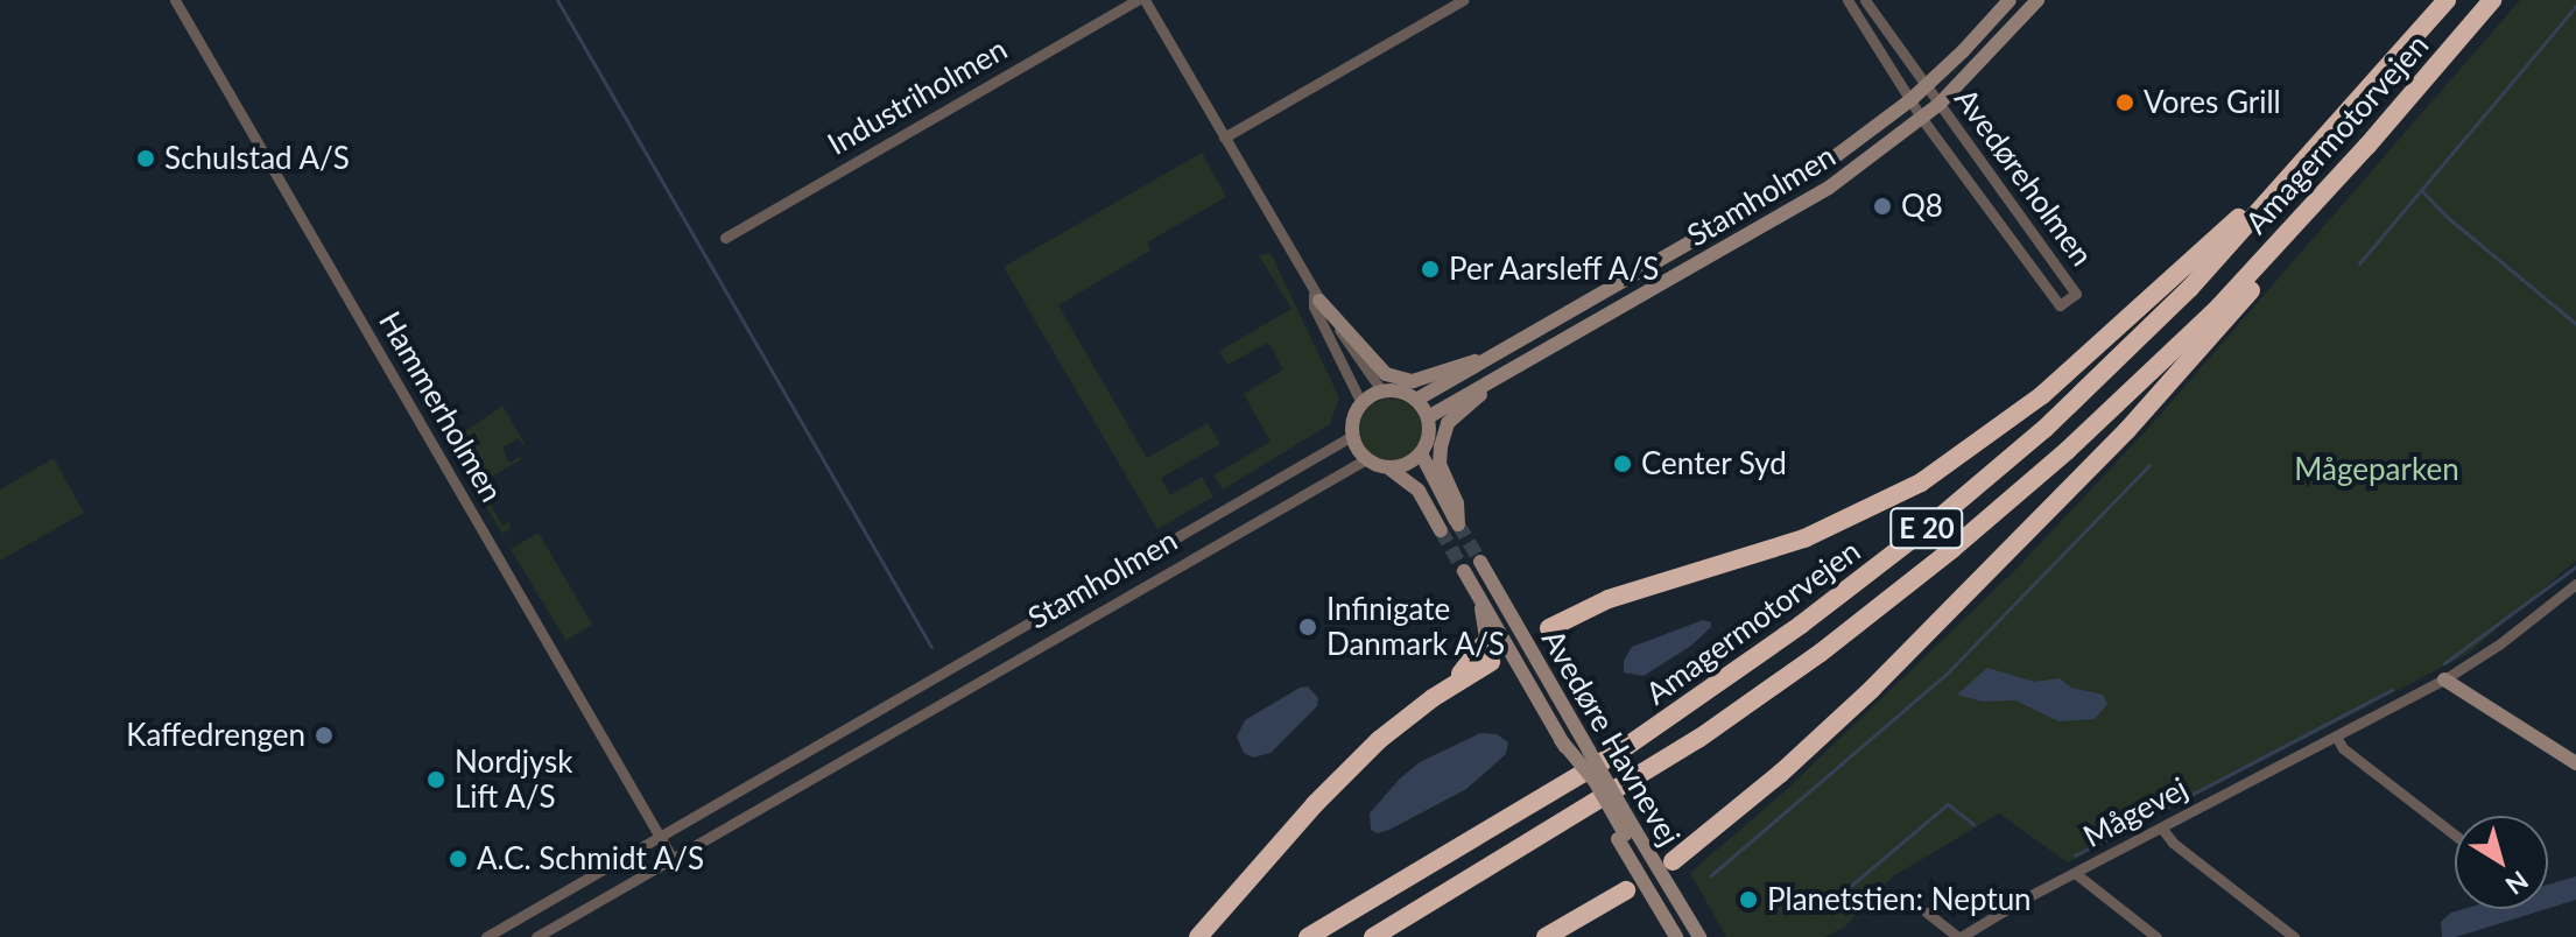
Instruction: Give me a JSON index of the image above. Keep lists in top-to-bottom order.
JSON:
{
  "streets": {
    "highway": ["Amagermotorvejen", "E 20"],
    "street": [
      "Industriholmen",
      "Avedøreholmen",
      "Stamholmen",
      "Hammerholmen",
      "Avedøre Havnevej",
      "Mågevej"
    ]
  },
  "crossings": [
    ["Avedøreholmen", "Stamholmen"],
    ["Stamholmen", "Hammerholmen"]
  ],
  "parks": ["Mågeparken"],
  "places": [
    "Vores Grill",
    "Schulstad A/S",
    "Q8",
    "Per Aarsleff A/S",
    "Center Syd",
    "Infinigate Danmark A/S",
    "Kaffedrengen",
    "Nordjysk Lift A/S",
    "A.C. Schmidt A/S",
    "Planetstien: Neptun"
  ],
  "north": "bottom right"
}
